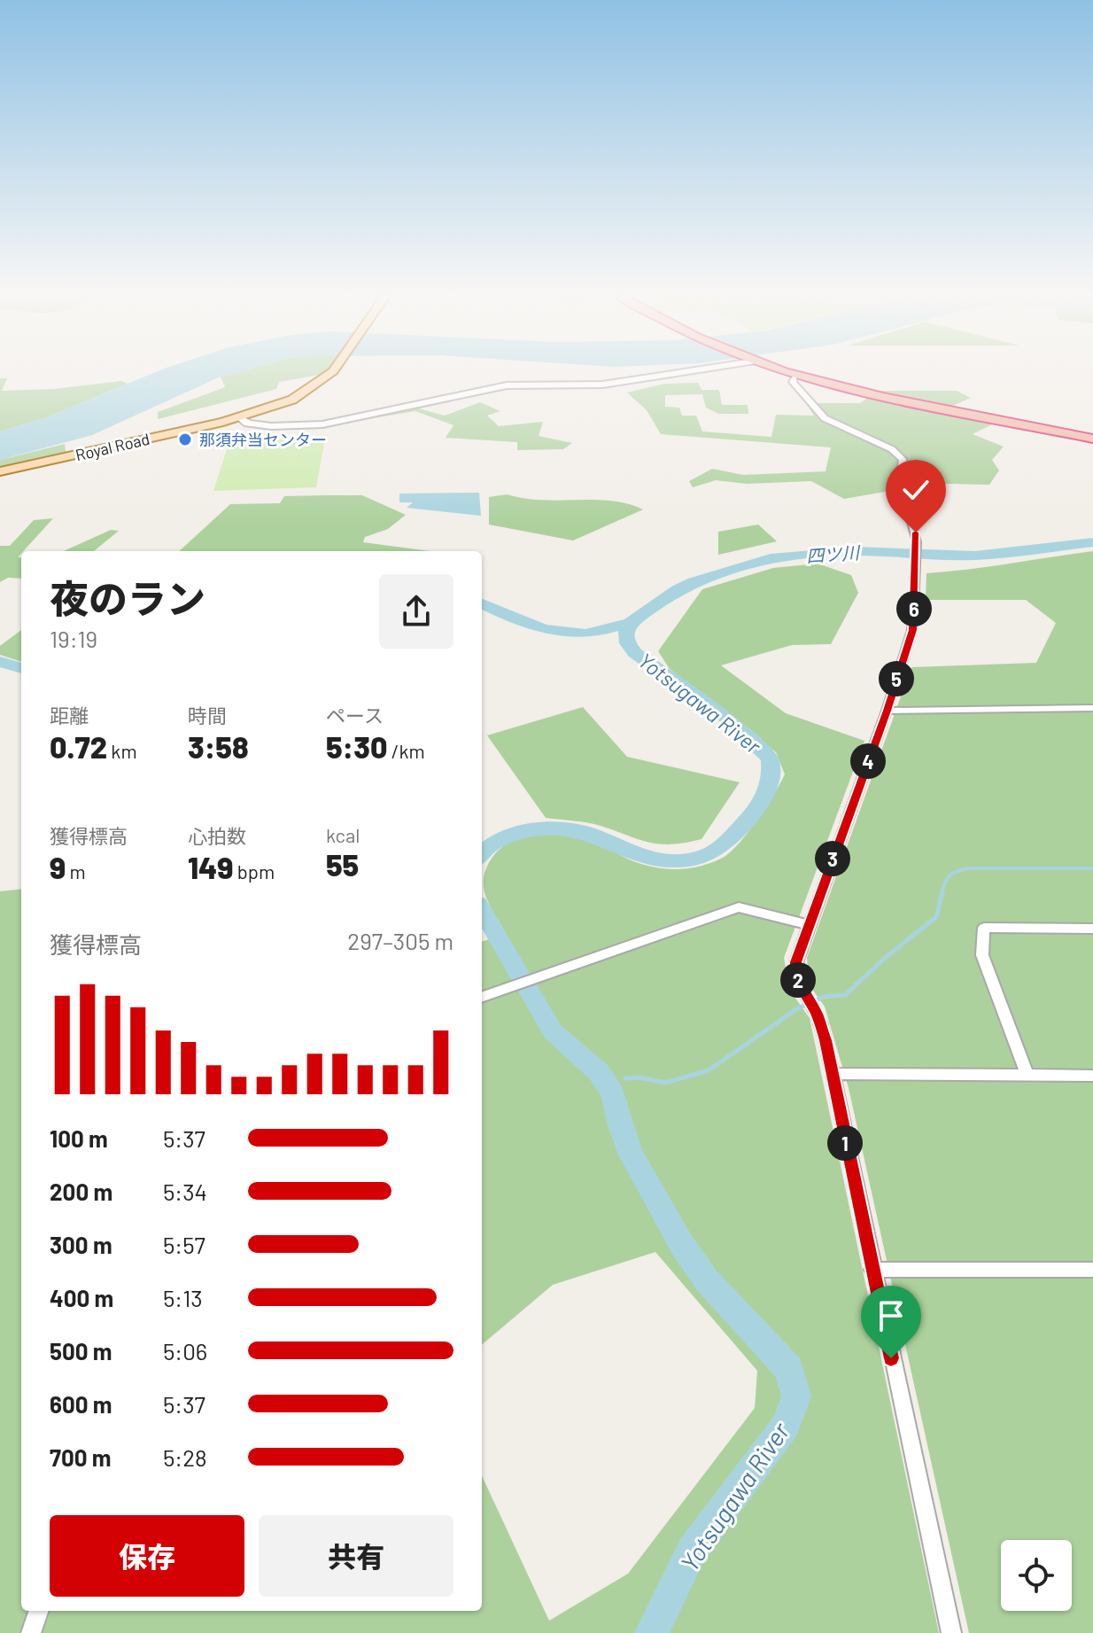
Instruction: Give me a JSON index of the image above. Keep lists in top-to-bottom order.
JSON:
{
  "streets": {
    "main road": ["Royal Road"]
  },
  "water": ["四ツ川", "Yotsugawa River"],
  "places": ["那須弁当センター"],
  "page": {
    "heading": ["夜のラン", "19:19"],
    "pins": [
      "6",
      "5",
      "4",
      "3",
      "2",
      "1"
    ],
    "stats": [
      ["距離", "0.72 km"],
      ["時間", "3:58"],
      ["ペース", "5:30 /km"],
      ["獲得標高", "9 m"],
      ["心拍数", "149 bpm"],
      ["kcal", "55"]
    ],
    "chart": ["獲得標高", "297–305 m"],
    "list": [
      {
        "name": "100 m",
        "note": "5:37"
      },
      {
        "name": "200 m",
        "note": "5:34"
      },
      {
        "name": "300 m",
        "note": "5:57"
      },
      {
        "name": "400 m",
        "note": "5:13"
      },
      {
        "name": "500 m",
        "note": "5:06"
      },
      {
        "name": "600 m",
        "note": "5:37"
      },
      {
        "name": "700 m",
        "note": "5:28"
      }
    ],
    "buttons": ["保存", "共有"]
  }
}
